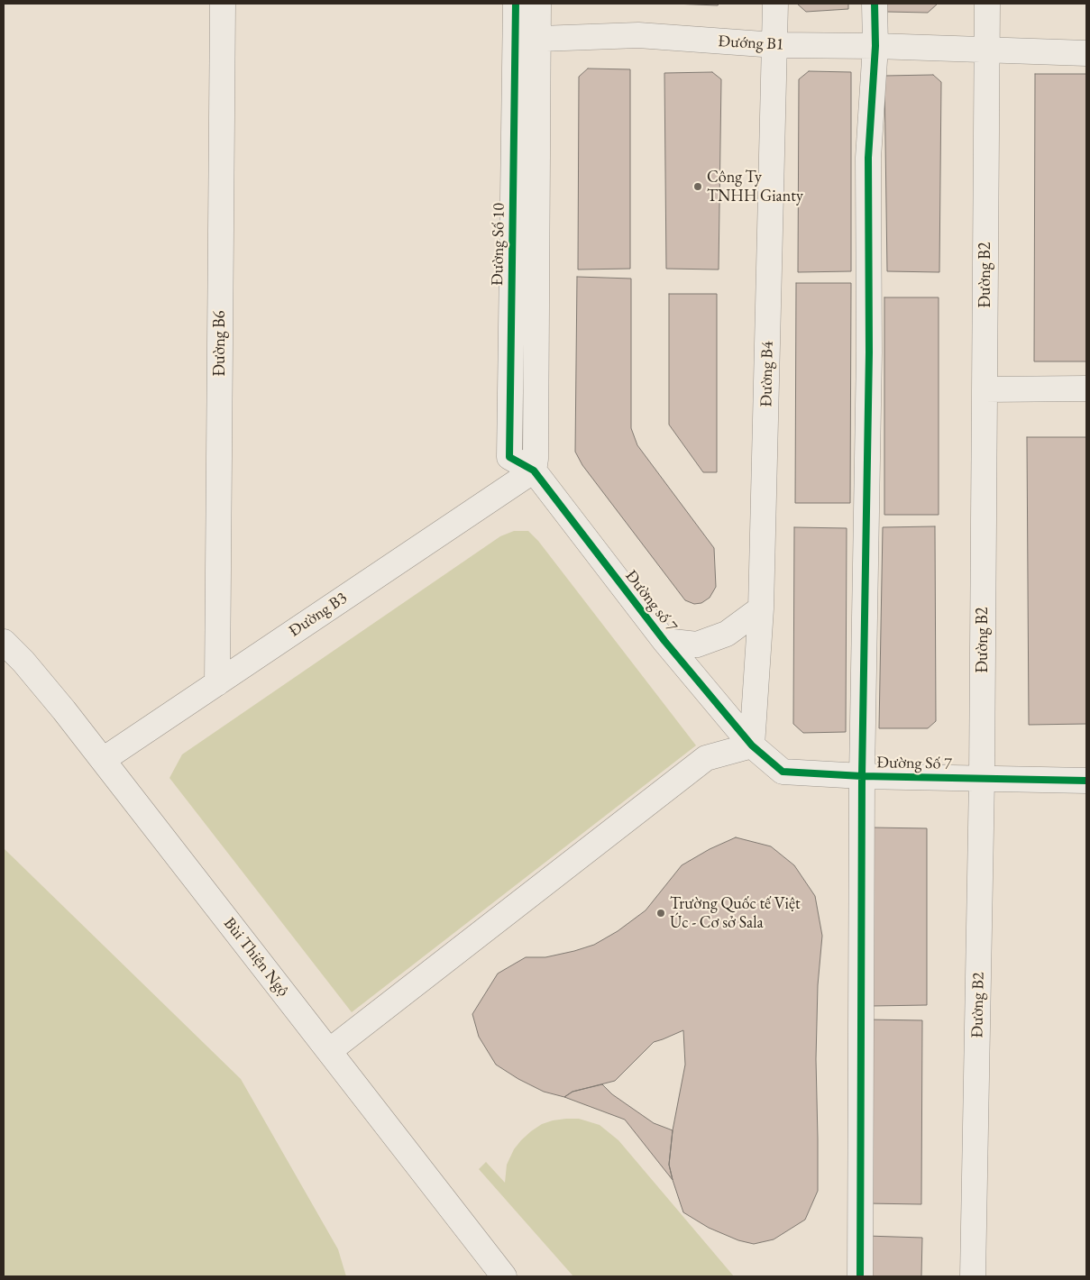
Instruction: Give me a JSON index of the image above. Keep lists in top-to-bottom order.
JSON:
{
  "streets": {
    "street": [
      "Đướng B1",
      "Đường B2",
      "Đường B6",
      "Đường B4",
      "Đường số 7",
      "Đường B3",
      "Đường Số 7",
      "Bùi Thiện Ngộ"
    ],
    "cycle path": ["Đường Số 10"]
  },
  "crossings": [
    ["Đướng B1", "Đường B2"],
    ["Đướng B1", "Đường B4"],
    ["Đường B2", "Đường Số 7"],
    ["Đường B6", "Đường B3"],
    ["Đường B4", "Đường số 7"],
    ["Đường B4", "Đường Số 7"],
    ["Đường số 7", "Đường B3"],
    ["Đường số 7", "Đường Số 7"],
    ["Đường B3", "Bùi Thiện Ngộ"]
  ],
  "places": ["Công Ty TNHH Gianty", "Trường Quốc tế Việt Úc - Cơ sở Sala"]
}
